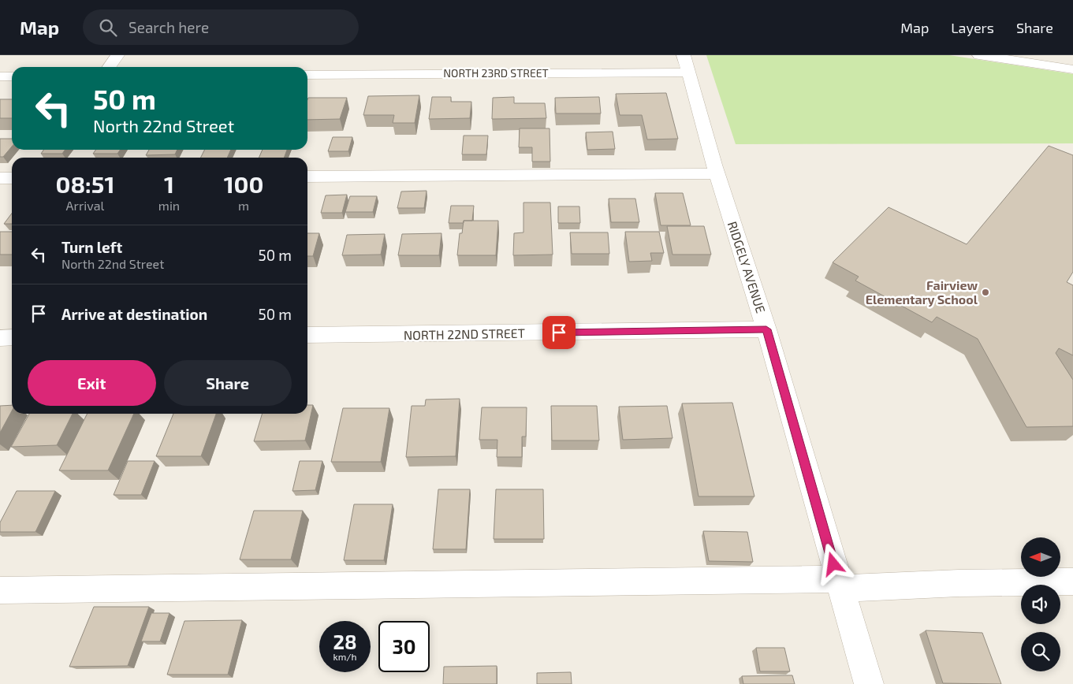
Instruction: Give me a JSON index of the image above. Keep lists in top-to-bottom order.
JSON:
{
  "streets": {
    "street": ["NORTH 23RD STREET", "RIDGELY AVENUE", "NORTH 22ND STREET"]
  },
  "crossings": [
    ["NORTH 23RD STREET", "RIDGELY AVENUE"],
    ["RIDGELY AVENUE", "NORTH 22ND STREET"]
  ],
  "places": ["Fairview Elementary School"],
  "north": "left",
  "page": {
    "header": "Map",
    "search": "Search here",
    "nav": ["Map", "Layers", "Share"],
    "turn": ["50 m", "North 22nd Street"],
    "eta": [
      "08:51",
      "Arrival",
      "1",
      "min",
      "100",
      "m"
    ],
    "list": [
      {
        "name": "Turn left",
        "note": "North 22nd Street",
        "value": "50 m"
      },
      {
        "name": "Arrive at destination",
        "value": "50 m"
      }
    ],
    "buttons": ["Exit", "Share"],
    "speed": "28 km/h",
    "limit": "30"
  }
}
